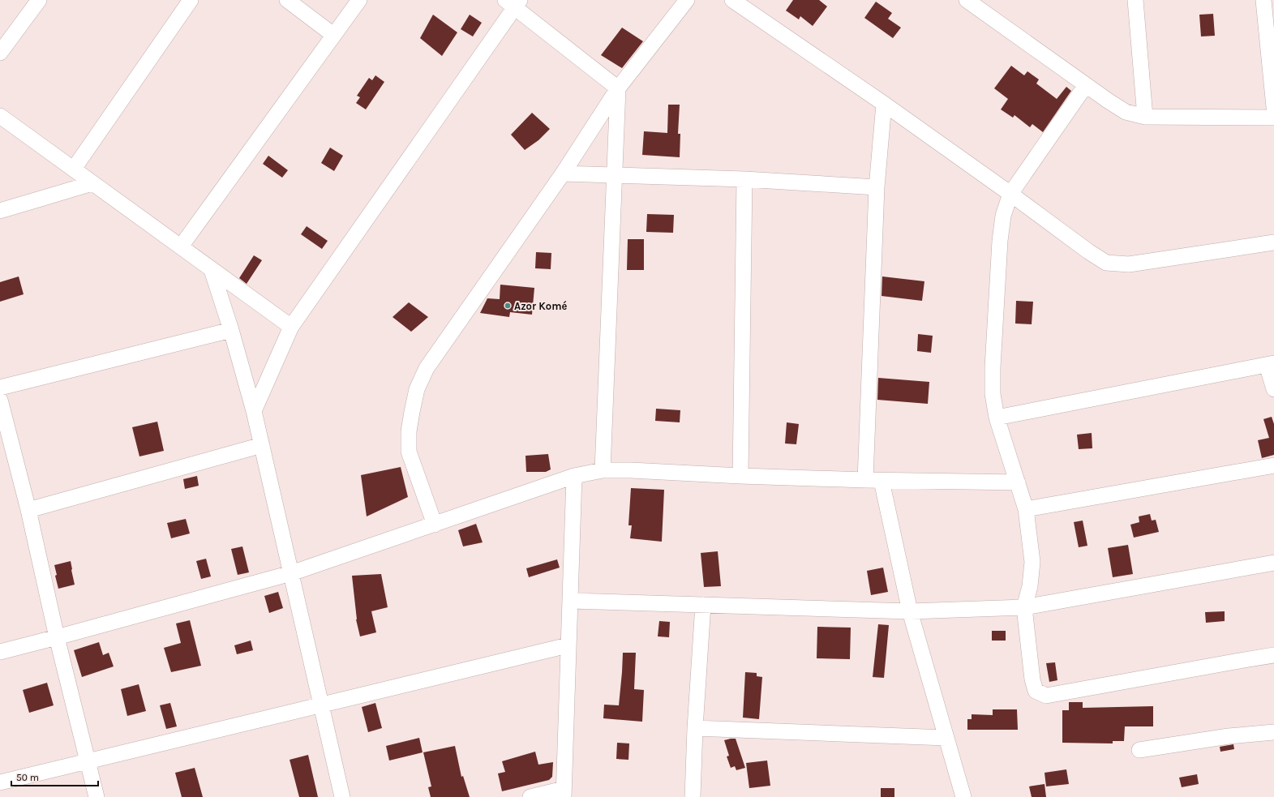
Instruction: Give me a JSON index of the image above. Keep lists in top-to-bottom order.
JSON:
{
  "places": ["Azor Komé"],
  "scale_bar": "50 m"
}
